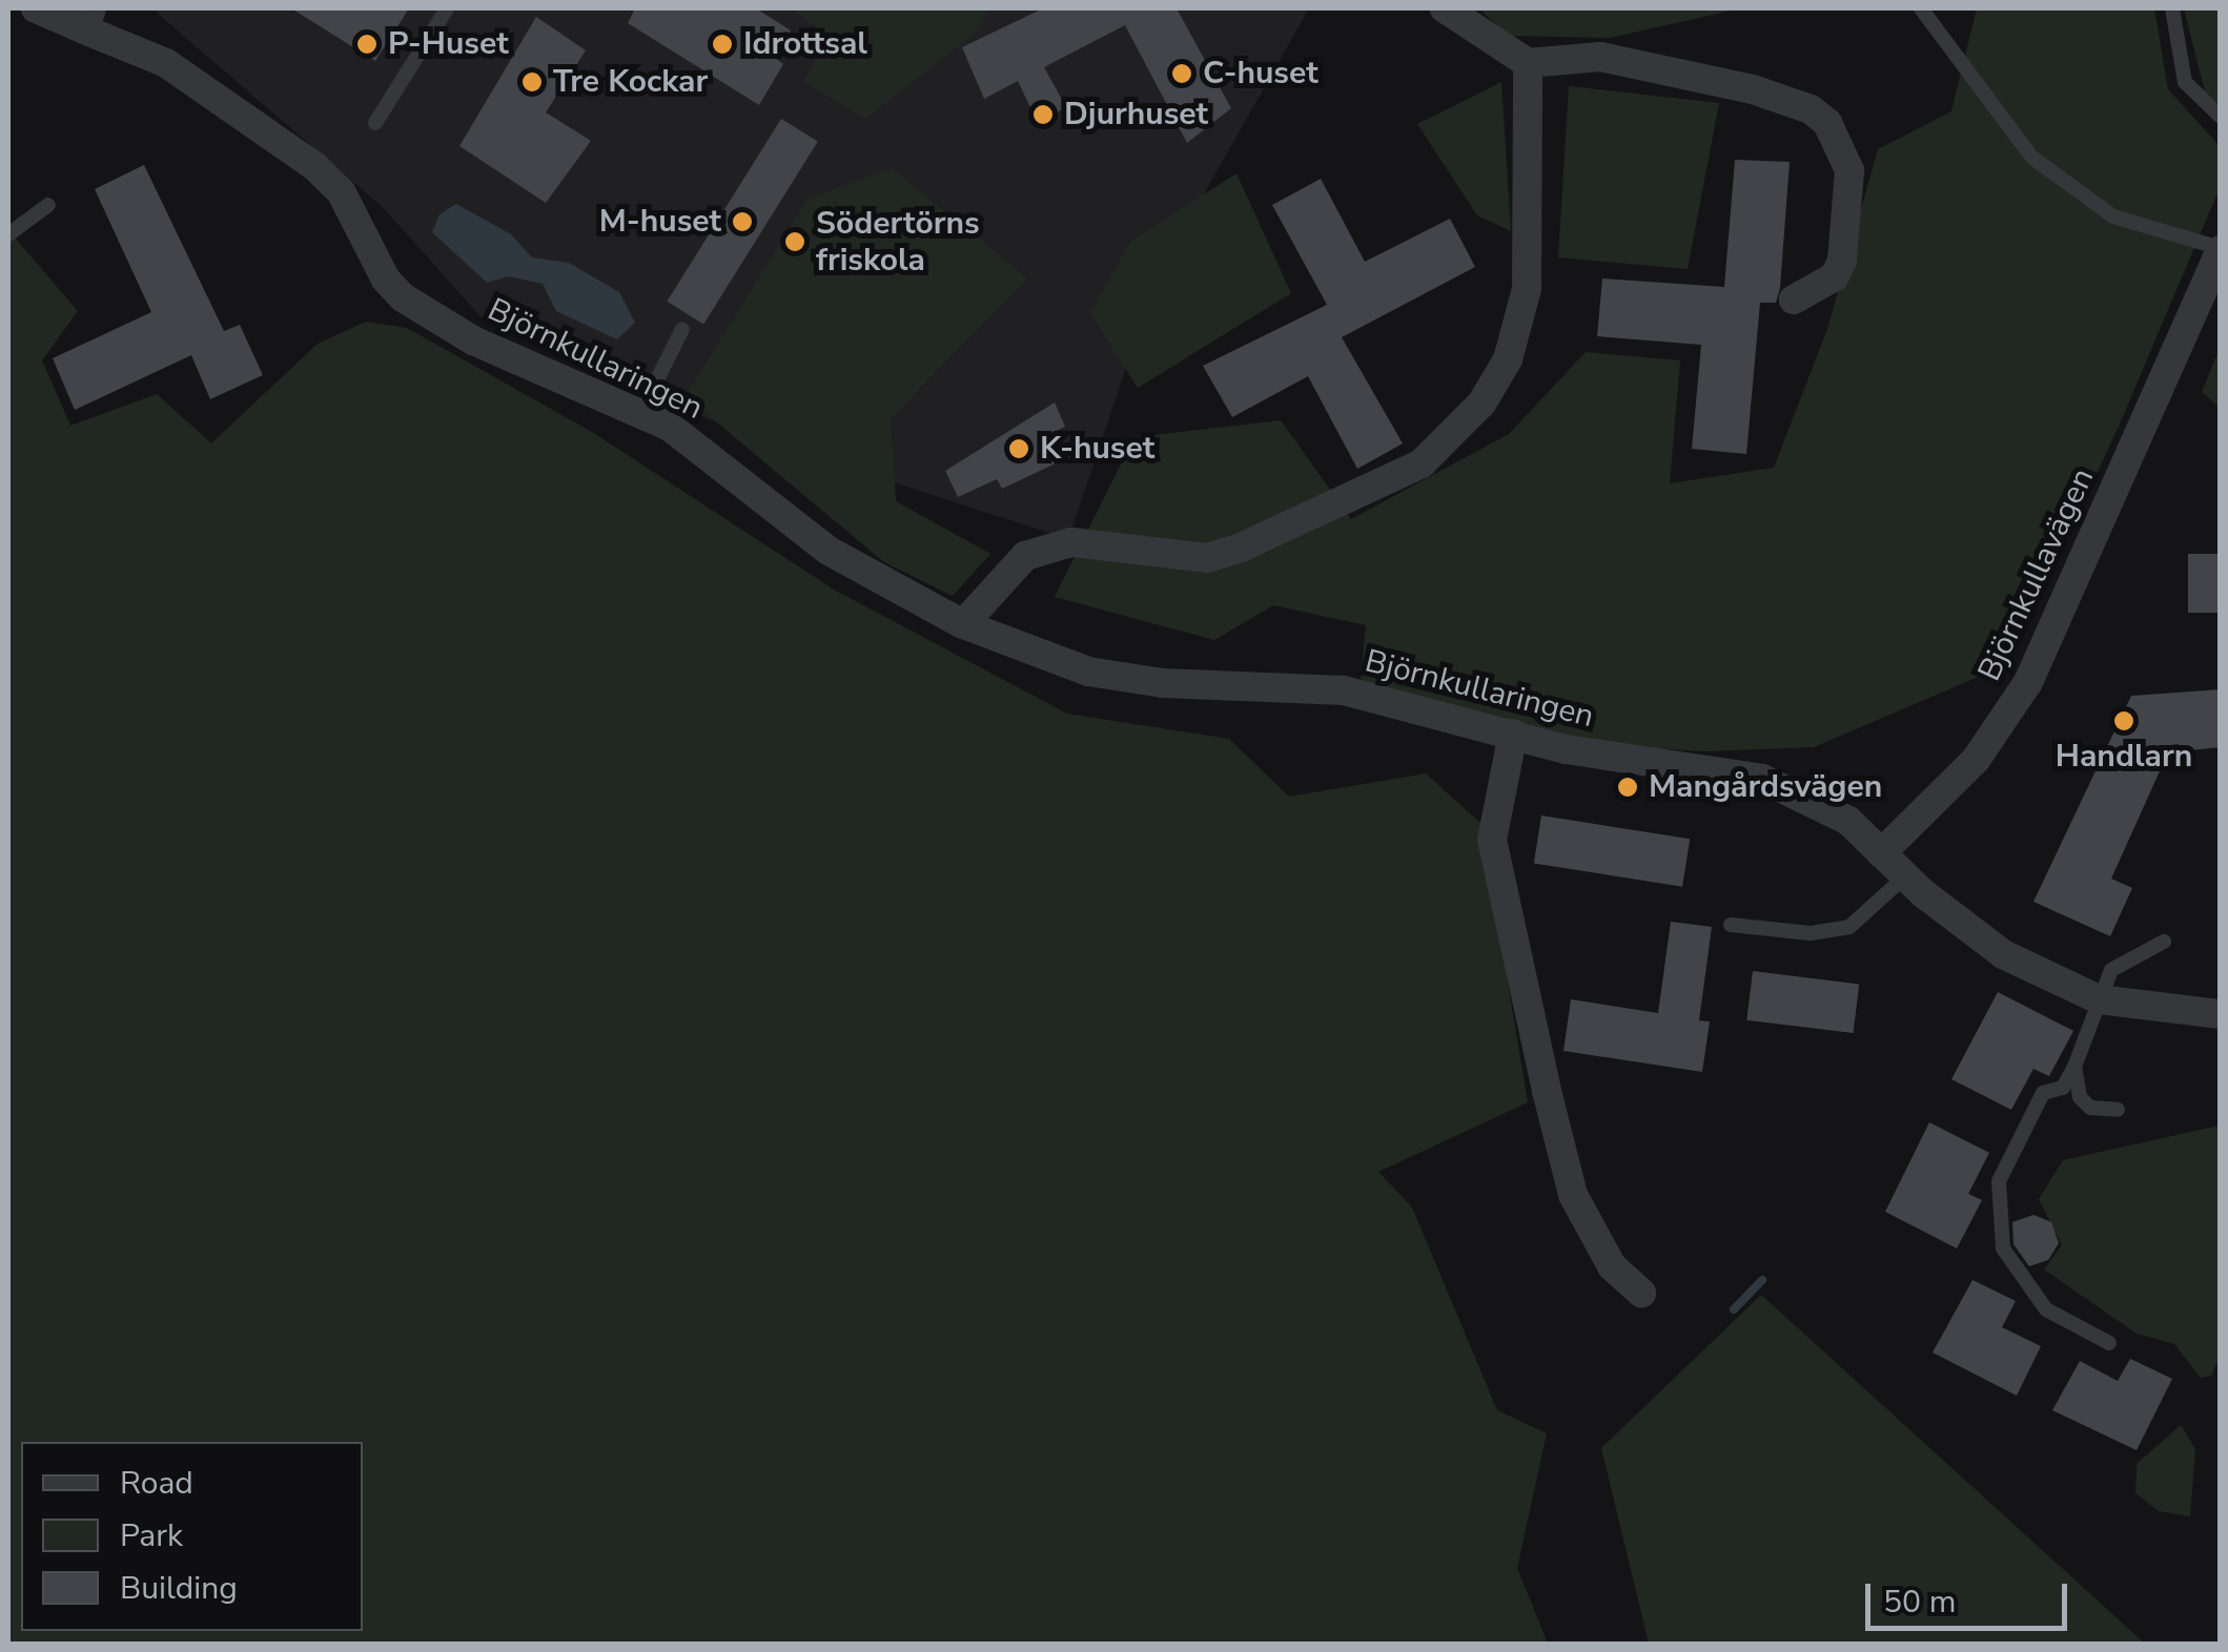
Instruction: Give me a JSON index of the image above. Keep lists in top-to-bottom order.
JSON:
{
  "streets": {
    "street": ["Björnkullaringen", "Björnkullavägen"]
  },
  "crossings": [
    ["Björnkullaringen", "Björnkullavägen"]
  ],
  "places": [
    "P-Huset",
    "Idrottsal",
    "C-huset",
    "Tre Kockar",
    "Djurhuset",
    "M-huset",
    "Södertörns friskola",
    "K-huset",
    "Handlarn",
    "Mangårdsvägen"
  ],
  "legend": ["Road", "Park", "Building"],
  "scale_bar": "50 m"
}
